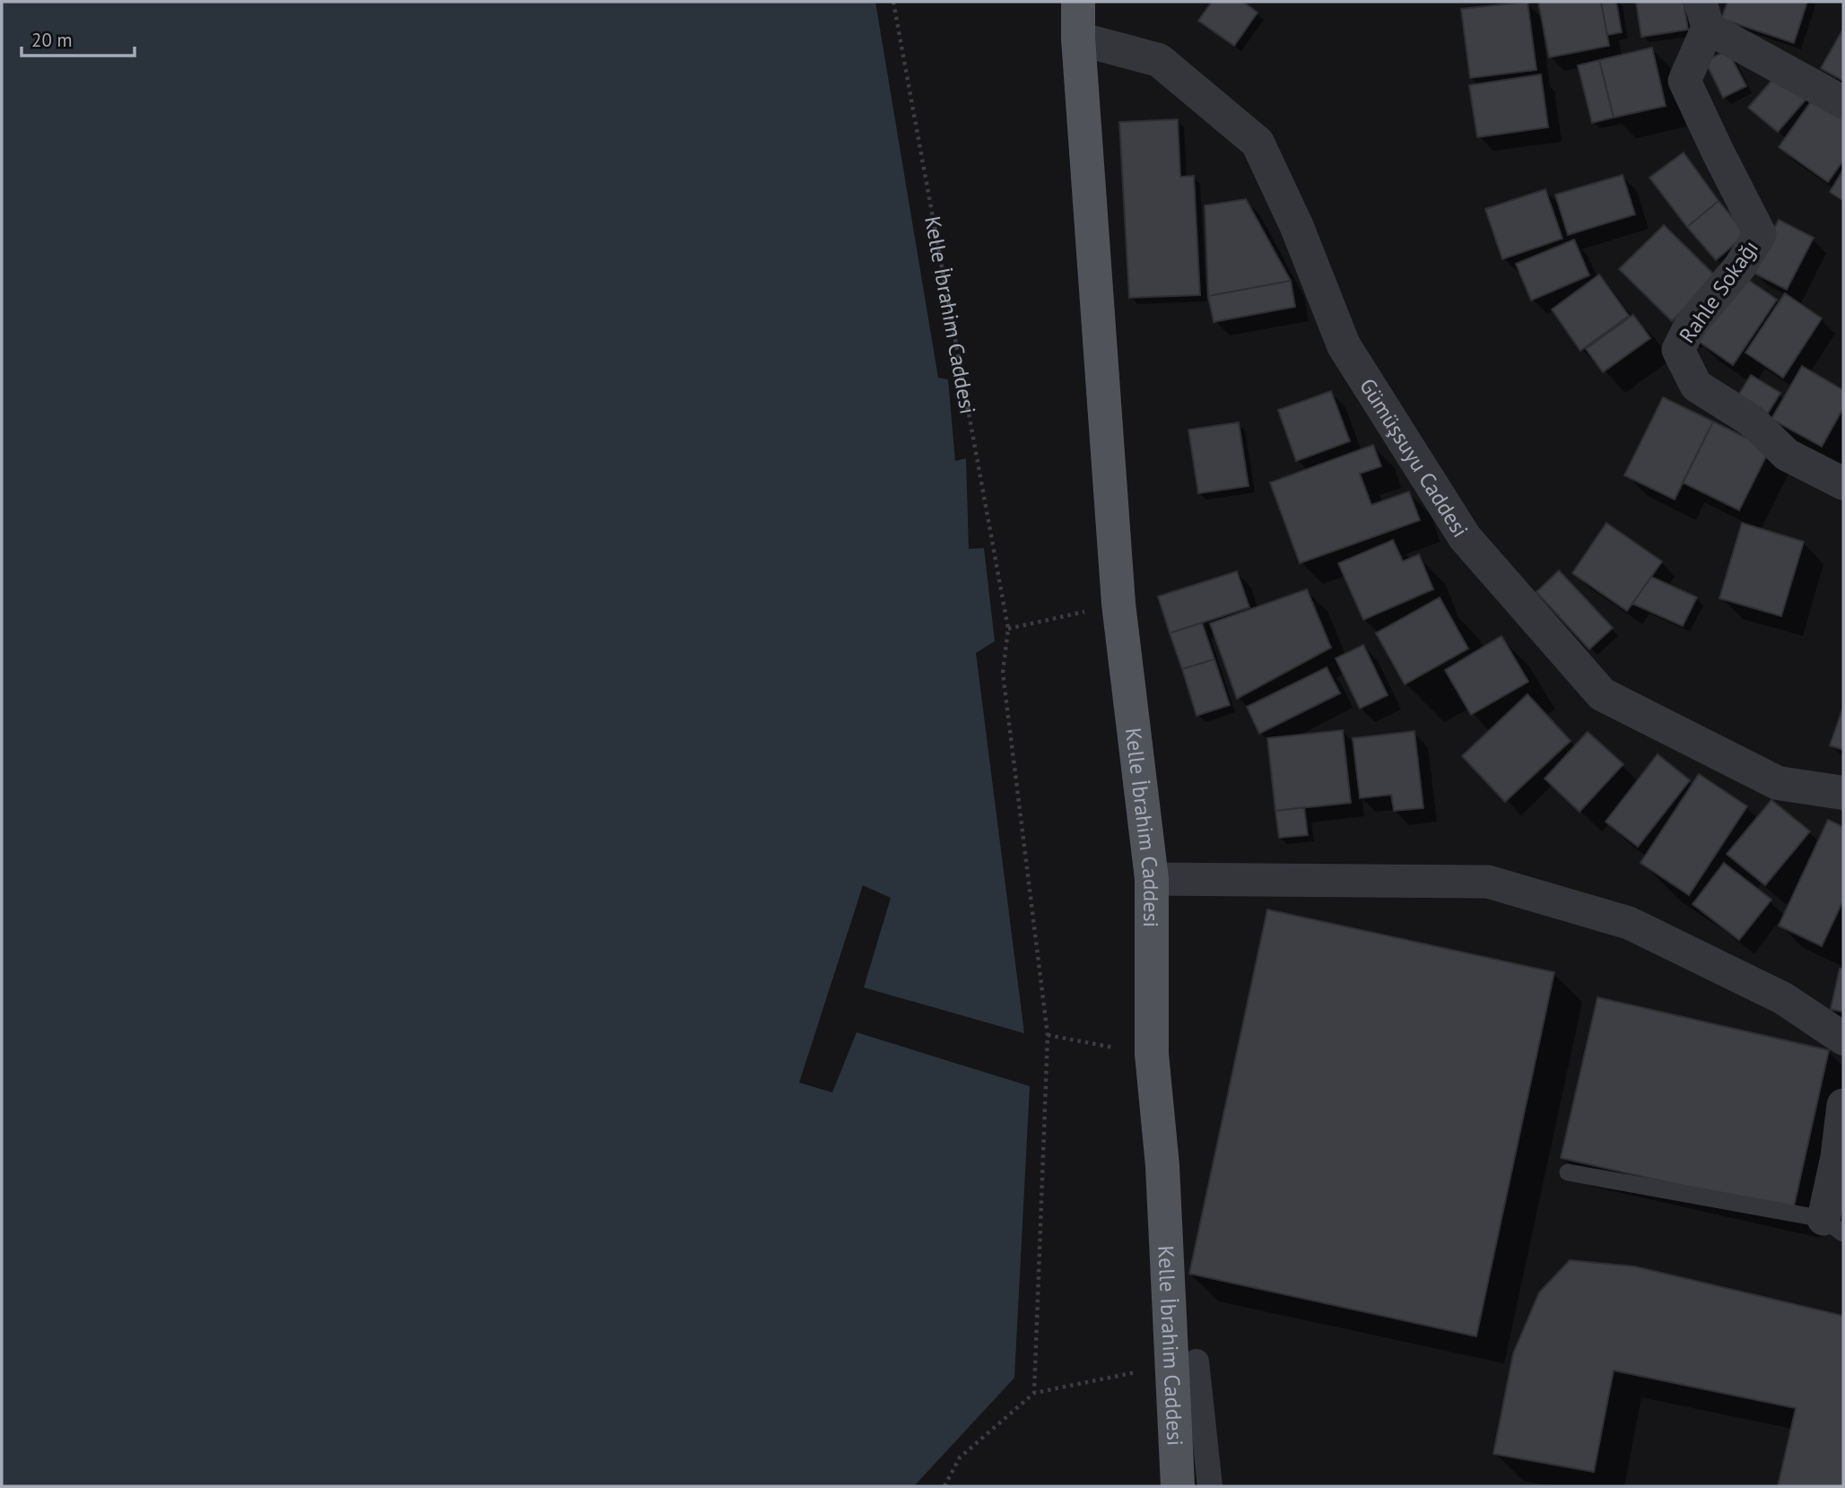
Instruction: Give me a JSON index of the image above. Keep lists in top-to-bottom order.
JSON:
{
  "streets": {
    "main road": ["Kelle İbrahim Caddesi"],
    "street": ["Rahle Sokağı", "Gümüşsuyu Caddesi"]
  },
  "crossings": [
    ["Kelle İbrahim Caddesi", "Gümüşsuyu Caddesi"]
  ],
  "scale_bar": "20 m"
}
